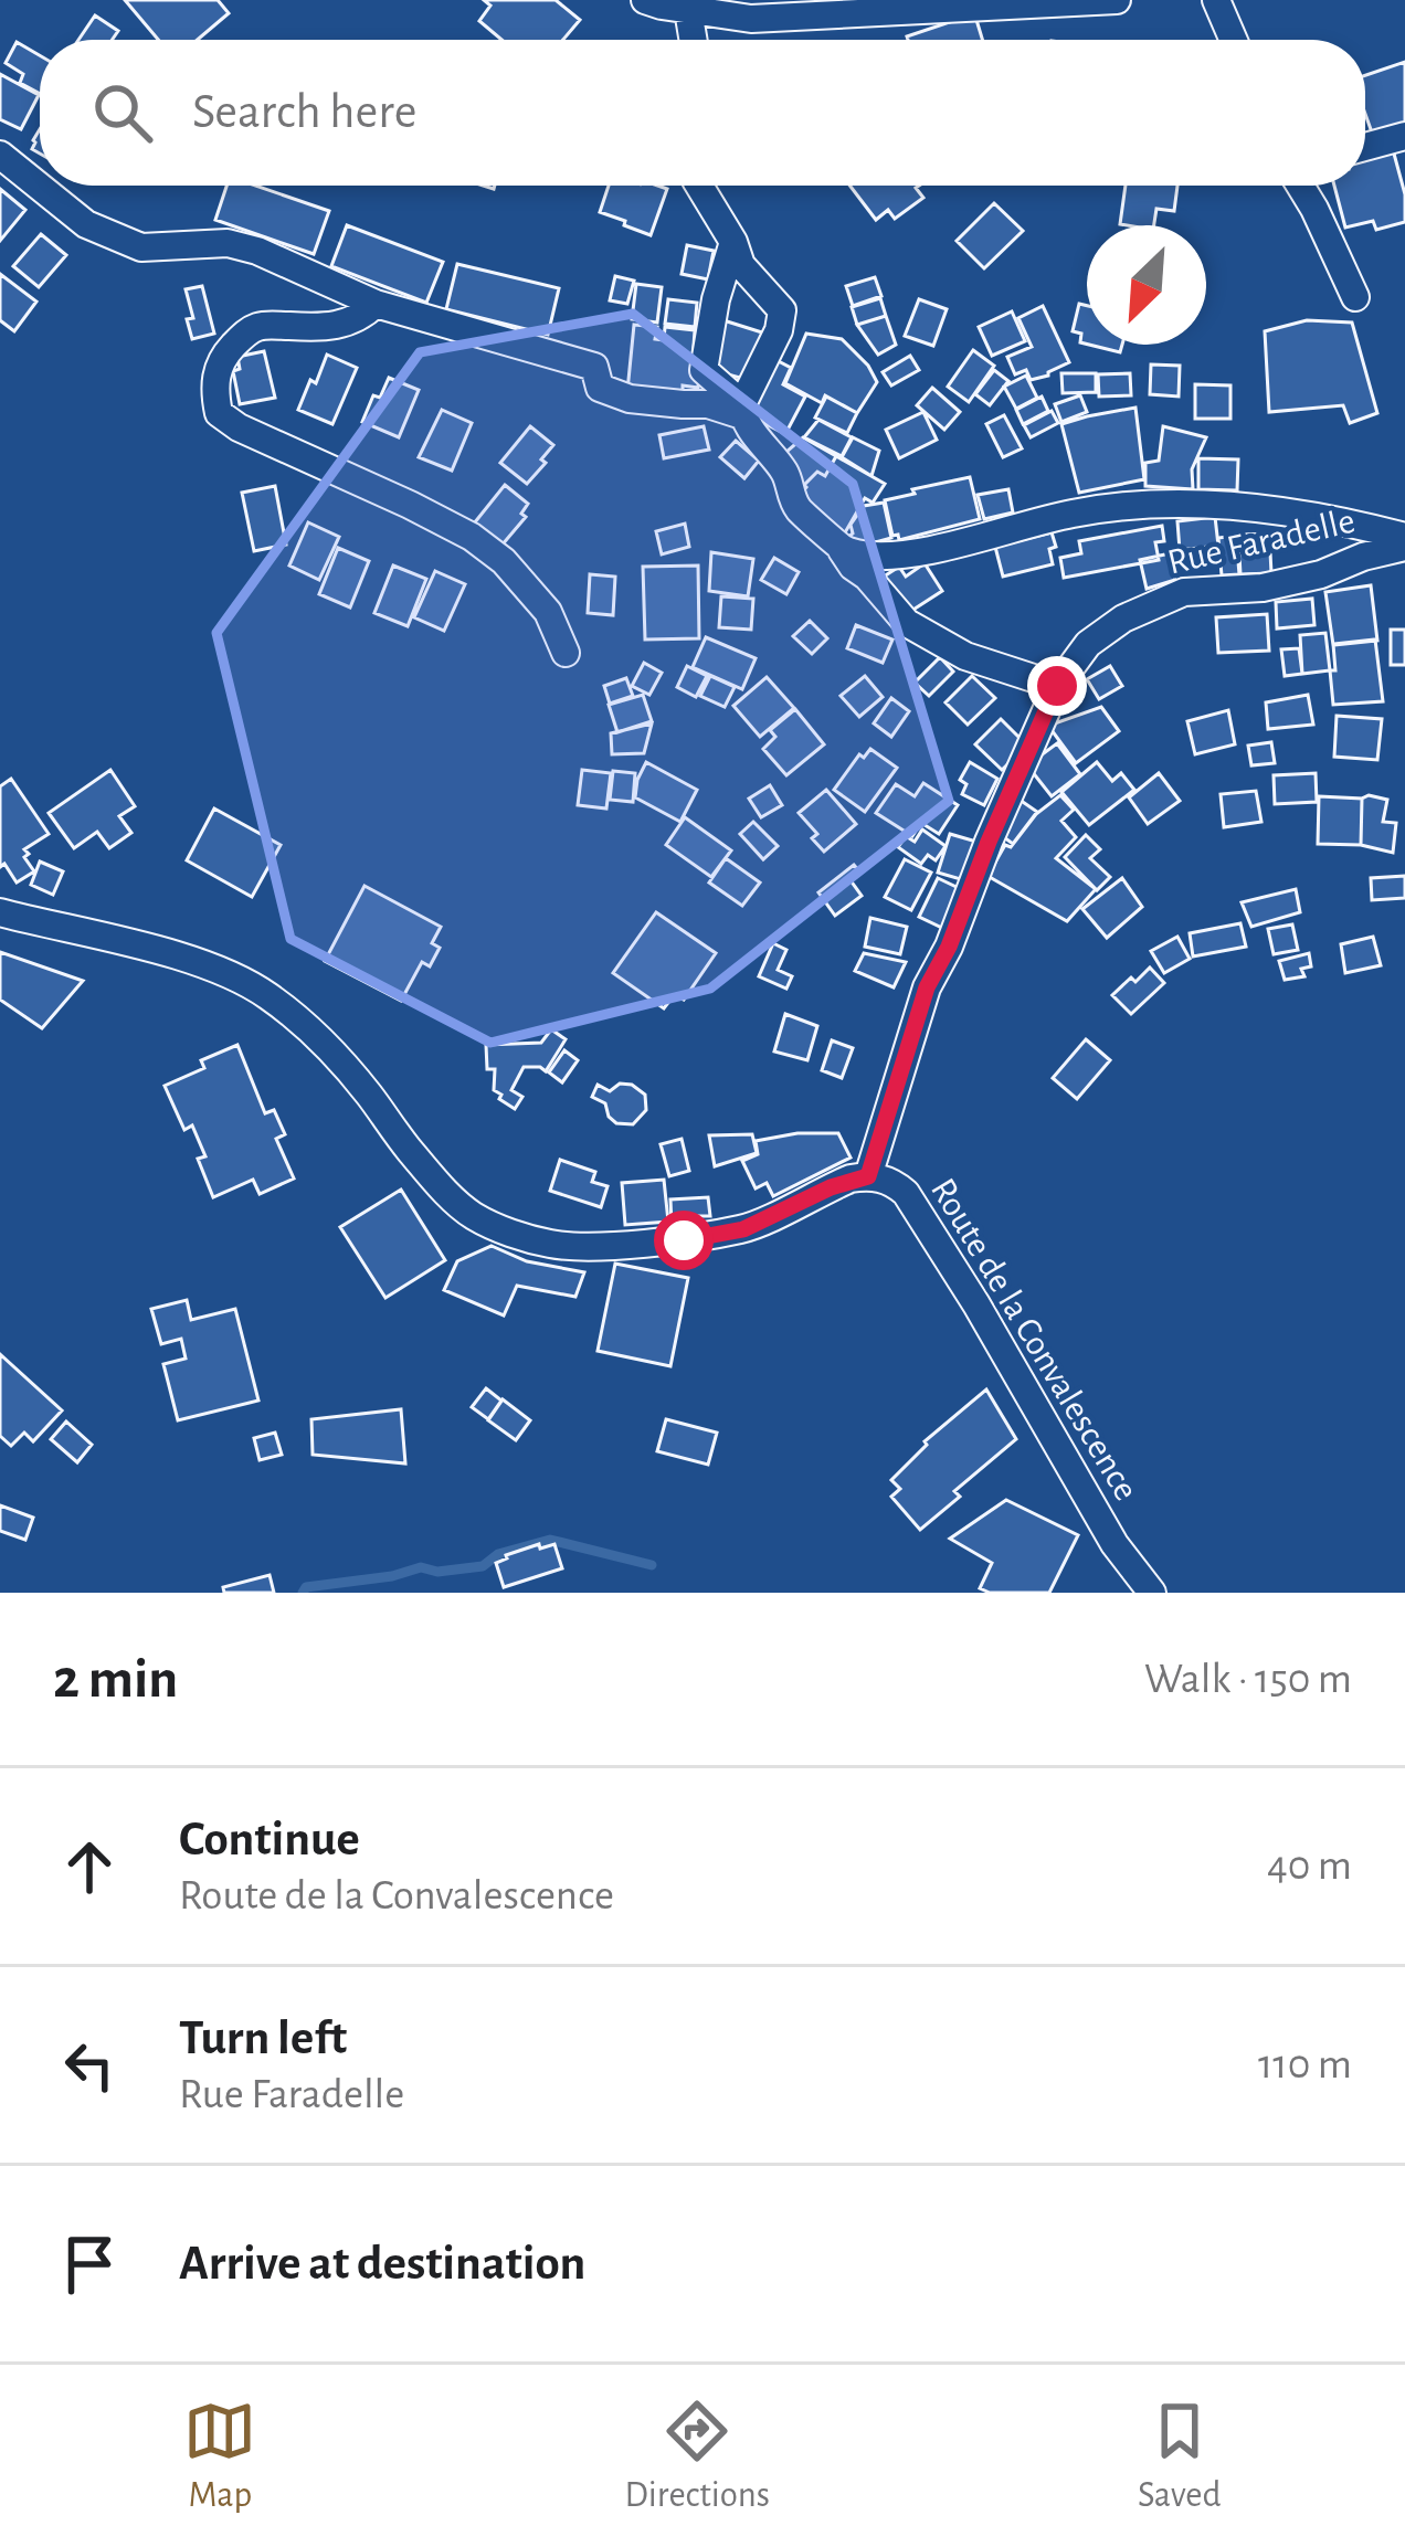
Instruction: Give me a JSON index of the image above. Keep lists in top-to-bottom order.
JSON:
{
  "streets": {
    "street": ["Rue Faradelle", "Route de la Convalescence"]
  },
  "crossings": [
    ["Rue Faradelle", "Route de la Convalescence"]
  ],
  "north": "bottom left",
  "page": {
    "search": "Search here",
    "heading": ["2 min", "Walk · 150 m"],
    "list": [
      ["Continue", "Route de la Convalescence", "40 m"],
      ["Turn left", "Rue Faradelle", "110 m"],
      "Arrive at destination"
    ],
    "nav": ["Map", "Directions", "Saved"]
  }
}
